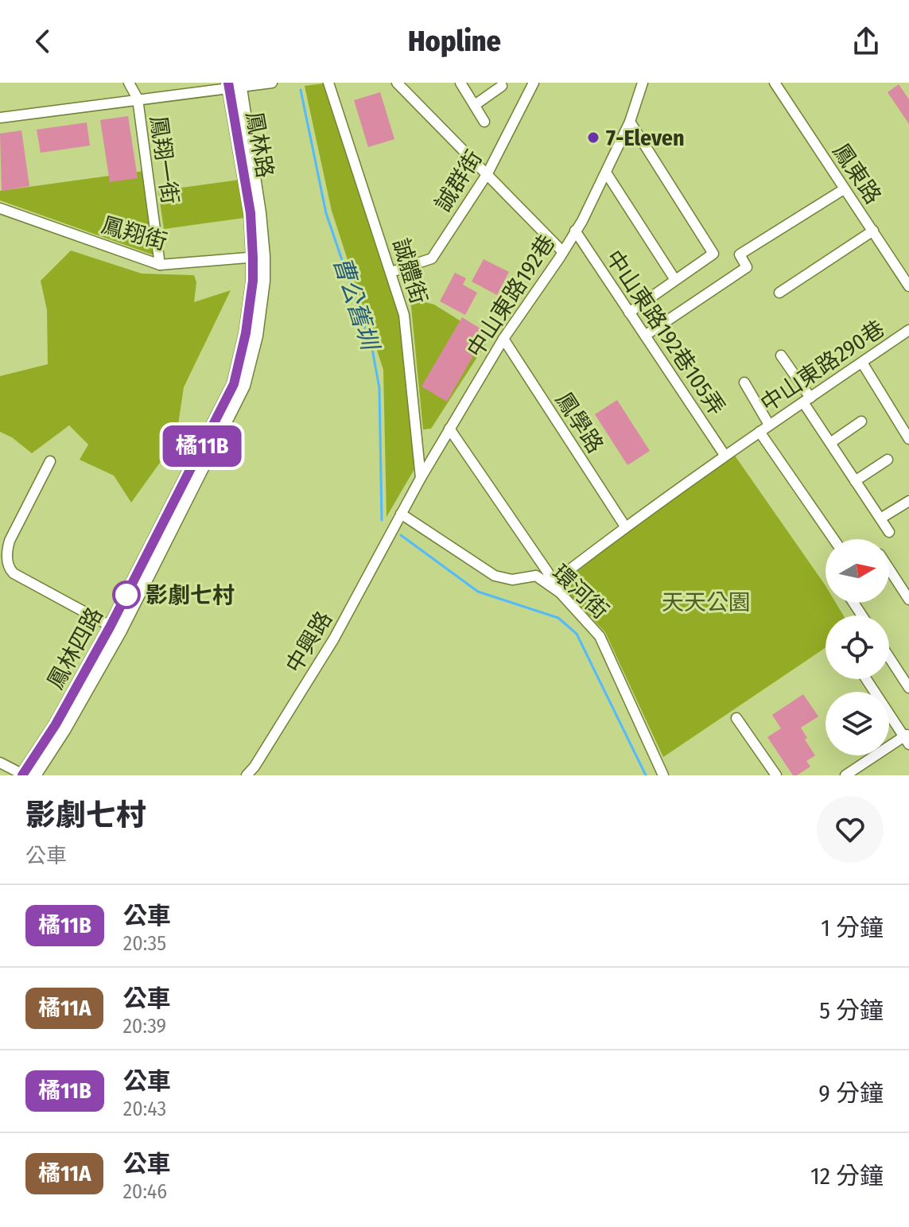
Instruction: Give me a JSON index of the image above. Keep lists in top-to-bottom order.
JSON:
{
  "streets": {
    "main road": ["鳳林路", "鳳林四路"],
    "street": [
      "鳳翔一街",
      "鳳東路",
      "誠群街",
      "鳳翔街",
      "誠體街",
      "中山東路192巷",
      "中山東路192巷105弄",
      "中山東路290巷",
      "鳳學路",
      "環河街",
      "中興路"
    ]
  },
  "crossings": [
    ["鳳林路", "鳳林四路"],
    ["鳳翔一街", "鳳翔街"],
    ["誠群街", "誠體街"],
    ["鳳翔街", "鳳林四路"],
    ["誠體街", "中山東路192巷"],
    ["中山東路192巷", "中山東路192巷105弄"],
    ["中山東路192巷", "鳳學路"],
    ["中山東路192巷", "環河街"],
    ["中山東路192巷", "中興路"],
    ["中山東路192巷105弄", "中山東路290巷"],
    ["中山東路290巷", "鳳學路"],
    ["中山東路290巷", "環河街"],
    ["環河街", "中興路"]
  ],
  "water": ["曹公舊圳"],
  "parks": ["天天公園"],
  "places": ["7-Eleven", "影劇七村"],
  "lines": ["bus line 橘11B"],
  "north": "right",
  "page": {
    "header": "Hopline",
    "on_map": "橘11B",
    "heading": ["影劇七村", "公車"],
    "list": [
      {
        "mark": "橘11B",
        "name": "公車",
        "note": "20:35",
        "value": "1 分鐘"
      },
      {
        "mark": "橘11A",
        "name": "公車",
        "note": "20:39",
        "value": "5 分鐘"
      },
      {
        "mark": "橘11B",
        "name": "公車",
        "note": "20:43",
        "value": "9 分鐘"
      },
      {
        "mark": "橘11A",
        "name": "公車",
        "note": "20:46",
        "value": "12 分鐘"
      }
    ]
  }
}
